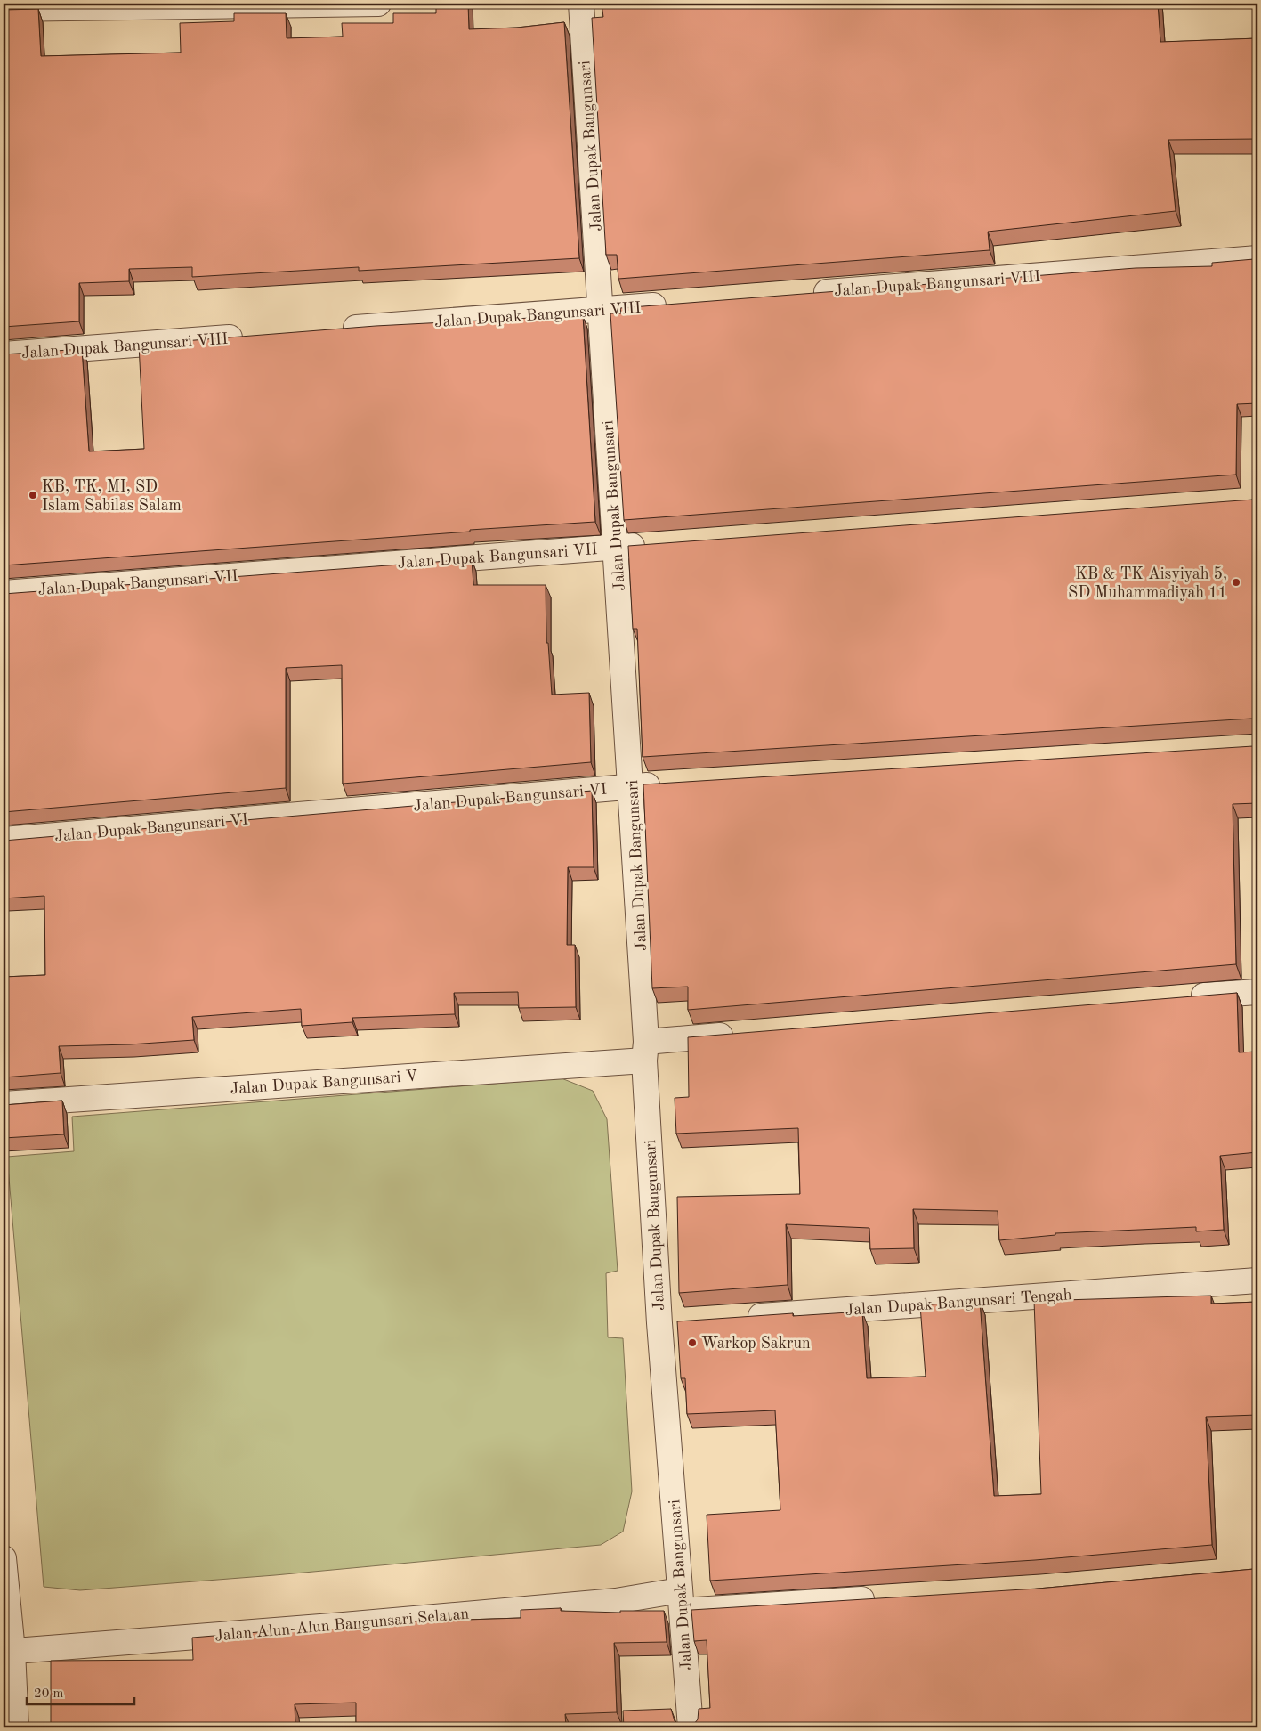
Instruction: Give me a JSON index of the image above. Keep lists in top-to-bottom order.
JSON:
{
  "streets": {
    "street": [
      "Jalan Dupak Bangunsari",
      "Jalan Dupak Bangunsari VIII",
      "Jalan Dupak Bangunsari VII",
      "Jalan Dupak Bangunsari VI",
      "Jalan Dupak Bangunsari V",
      "Jalan Dupak Bangunsari Tengah",
      "Jalan Alun-Alun Bangunsari Selatan"
    ]
  },
  "crossings": [
    ["Jalan Dupak Bangunsari", "Jalan Dupak Bangunsari VIII"],
    ["Jalan Dupak Bangunsari", "Jalan Dupak Bangunsari VII"],
    ["Jalan Dupak Bangunsari", "Jalan Dupak Bangunsari VI"],
    ["Jalan Dupak Bangunsari", "Jalan Dupak Bangunsari V"],
    ["Jalan Dupak Bangunsari", "Jalan Alun-Alun Bangunsari Selatan"]
  ],
  "places": ["KB, TK, MI, SD Islam Sabilas Salam", "KB & TK Aisyiyah 5, SD Muhammadiyah 11", "Warkop Sakrun"],
  "scale_bar": "20 m"
}
